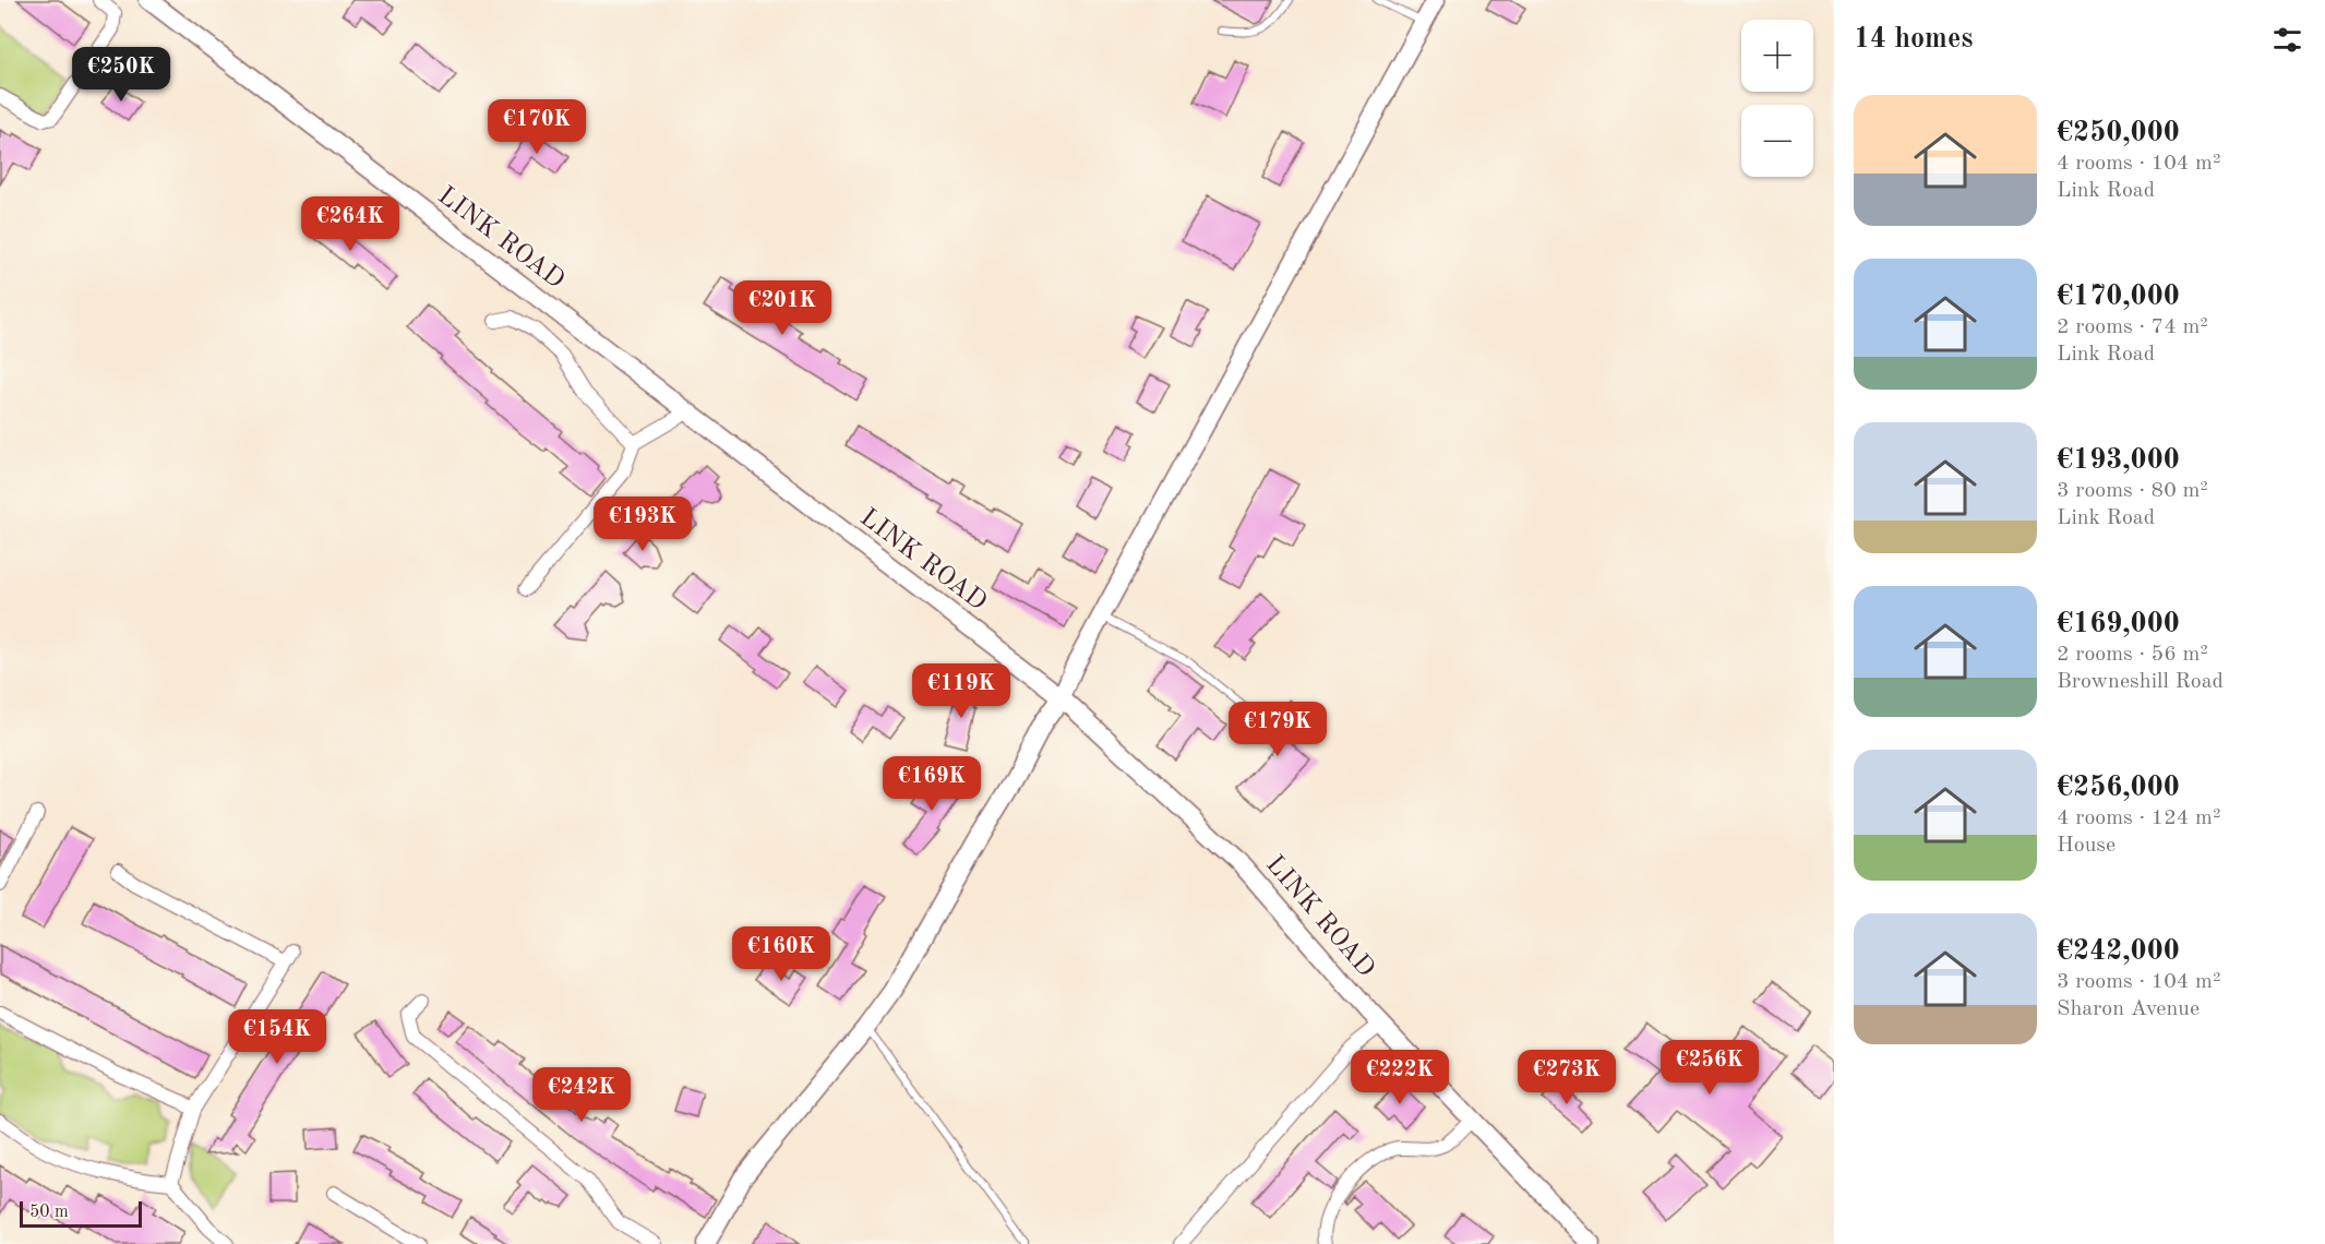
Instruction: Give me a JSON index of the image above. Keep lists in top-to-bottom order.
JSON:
{
  "streets": {
    "street": ["LINK ROAD"]
  },
  "scale_bar": "50 m",
  "page": {
    "heading": "14 homes",
    "map_buttons": ["+", "−"],
    "price": [
      "€250K",
      "€170K",
      "€264K",
      "€201K",
      "€193K",
      "€119K",
      "€179K",
      "€169K",
      "€160K",
      "€154K",
      "€256K",
      "€222K",
      "€273K",
      "€242K"
    ],
    "list": [
      {
        "name": "€250,000",
        "note": "4 rooms · 104 m² · Link Road"
      },
      {
        "name": "€170,000",
        "note": "2 rooms · 74 m² · Link Road"
      },
      {
        "name": "€193,000",
        "note": "3 rooms · 80 m² · Link Road"
      },
      {
        "name": "€169,000",
        "note": "2 rooms · 56 m² · Browneshill Road"
      },
      {
        "name": "€256,000",
        "note": "4 rooms · 124 m² · House"
      },
      {
        "name": "€242,000",
        "note": "3 rooms · 104 m² · Sharon Avenue"
      }
    ],
    "scale": "50 m"
  }
}
